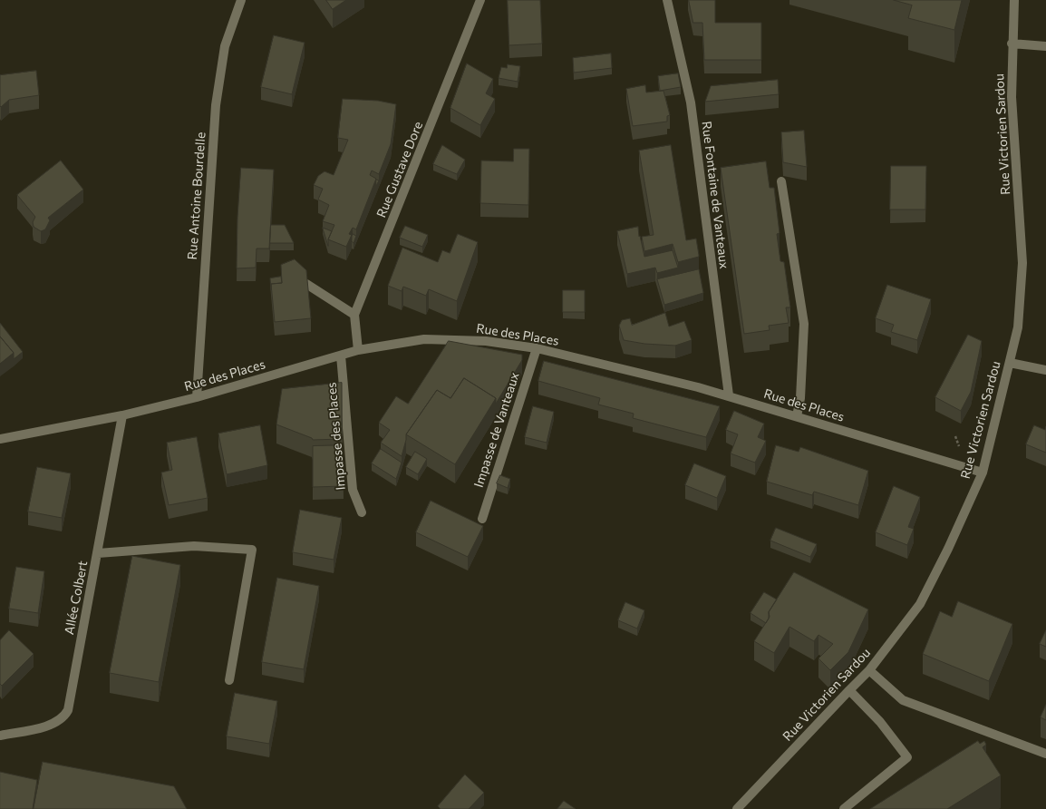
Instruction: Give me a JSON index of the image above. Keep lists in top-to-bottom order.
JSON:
{
  "streets": {
    "street": [
      "Rue Victorien Sardou",
      "Rue Gustave Dore",
      "Rue Fontaine de Vanteaux",
      "Rue Antoine Bourdelle",
      "Rue des Places",
      "Impasse de Vanteaux",
      "Impasse des Places",
      "Allée Colbert"
    ]
  },
  "crossings": [
    ["Rue Victorien Sardou", "Rue des Places"],
    ["Rue Gustave Dore", "Rue des Places"],
    ["Rue Fontaine de Vanteaux", "Rue des Places"],
    ["Rue Antoine Bourdelle", "Rue des Places"],
    ["Rue des Places", "Impasse de Vanteaux"],
    ["Rue des Places", "Impasse des Places"],
    ["Rue des Places", "Allée Colbert"]
  ]
}
